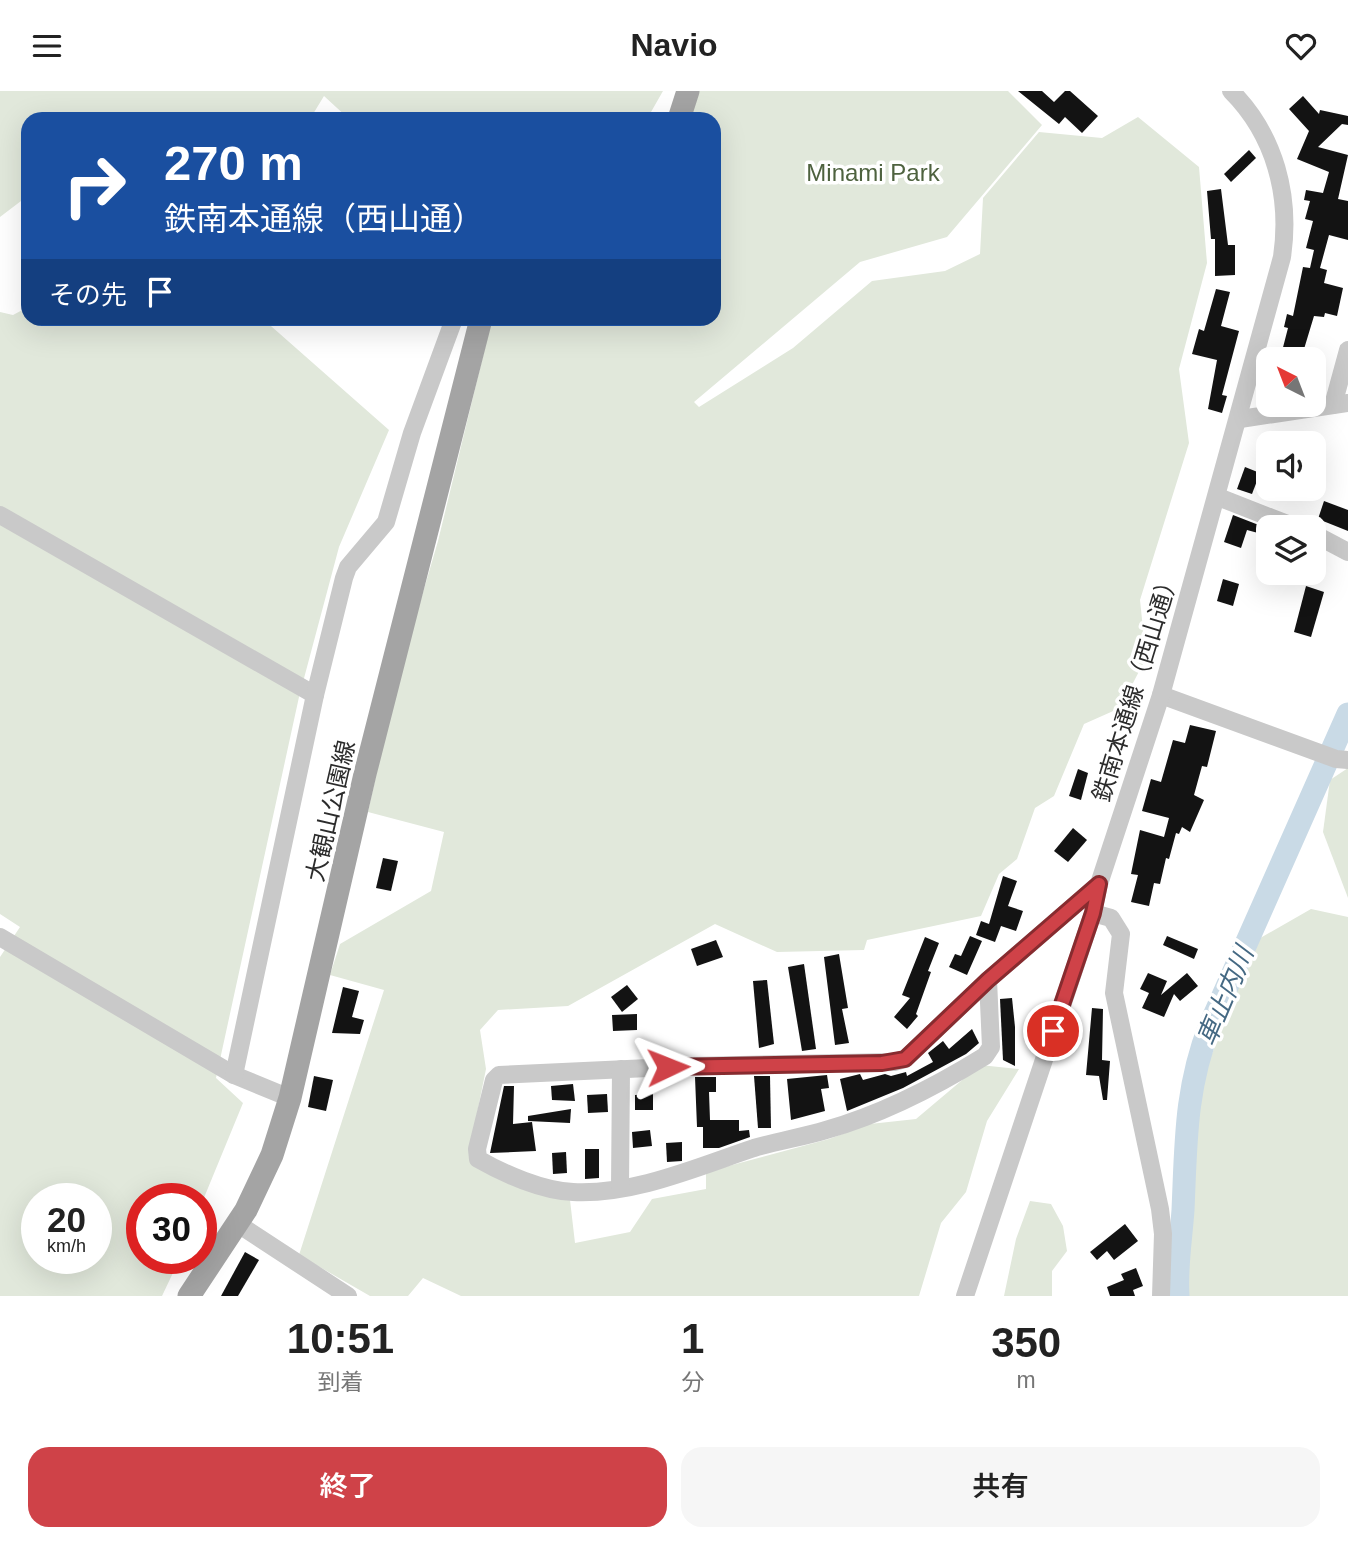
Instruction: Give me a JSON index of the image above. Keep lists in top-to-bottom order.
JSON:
{
  "streets": {
    "main road": ["大観山公園線"],
    "street": ["鉄南本通線（西山通）"]
  },
  "water": ["車止内川"],
  "parks": ["Minami Park"],
  "north": "top left",
  "page": {
    "header": "Navio",
    "turn": ["270 m", "鉄南本通線（西山通）"],
    "then": "その先",
    "speed": "20 km/h",
    "limit": "30",
    "eta": [
      "10:51",
      "到着",
      "1",
      "分",
      "350",
      "m"
    ],
    "buttons": ["終了", "共有"]
  }
}
